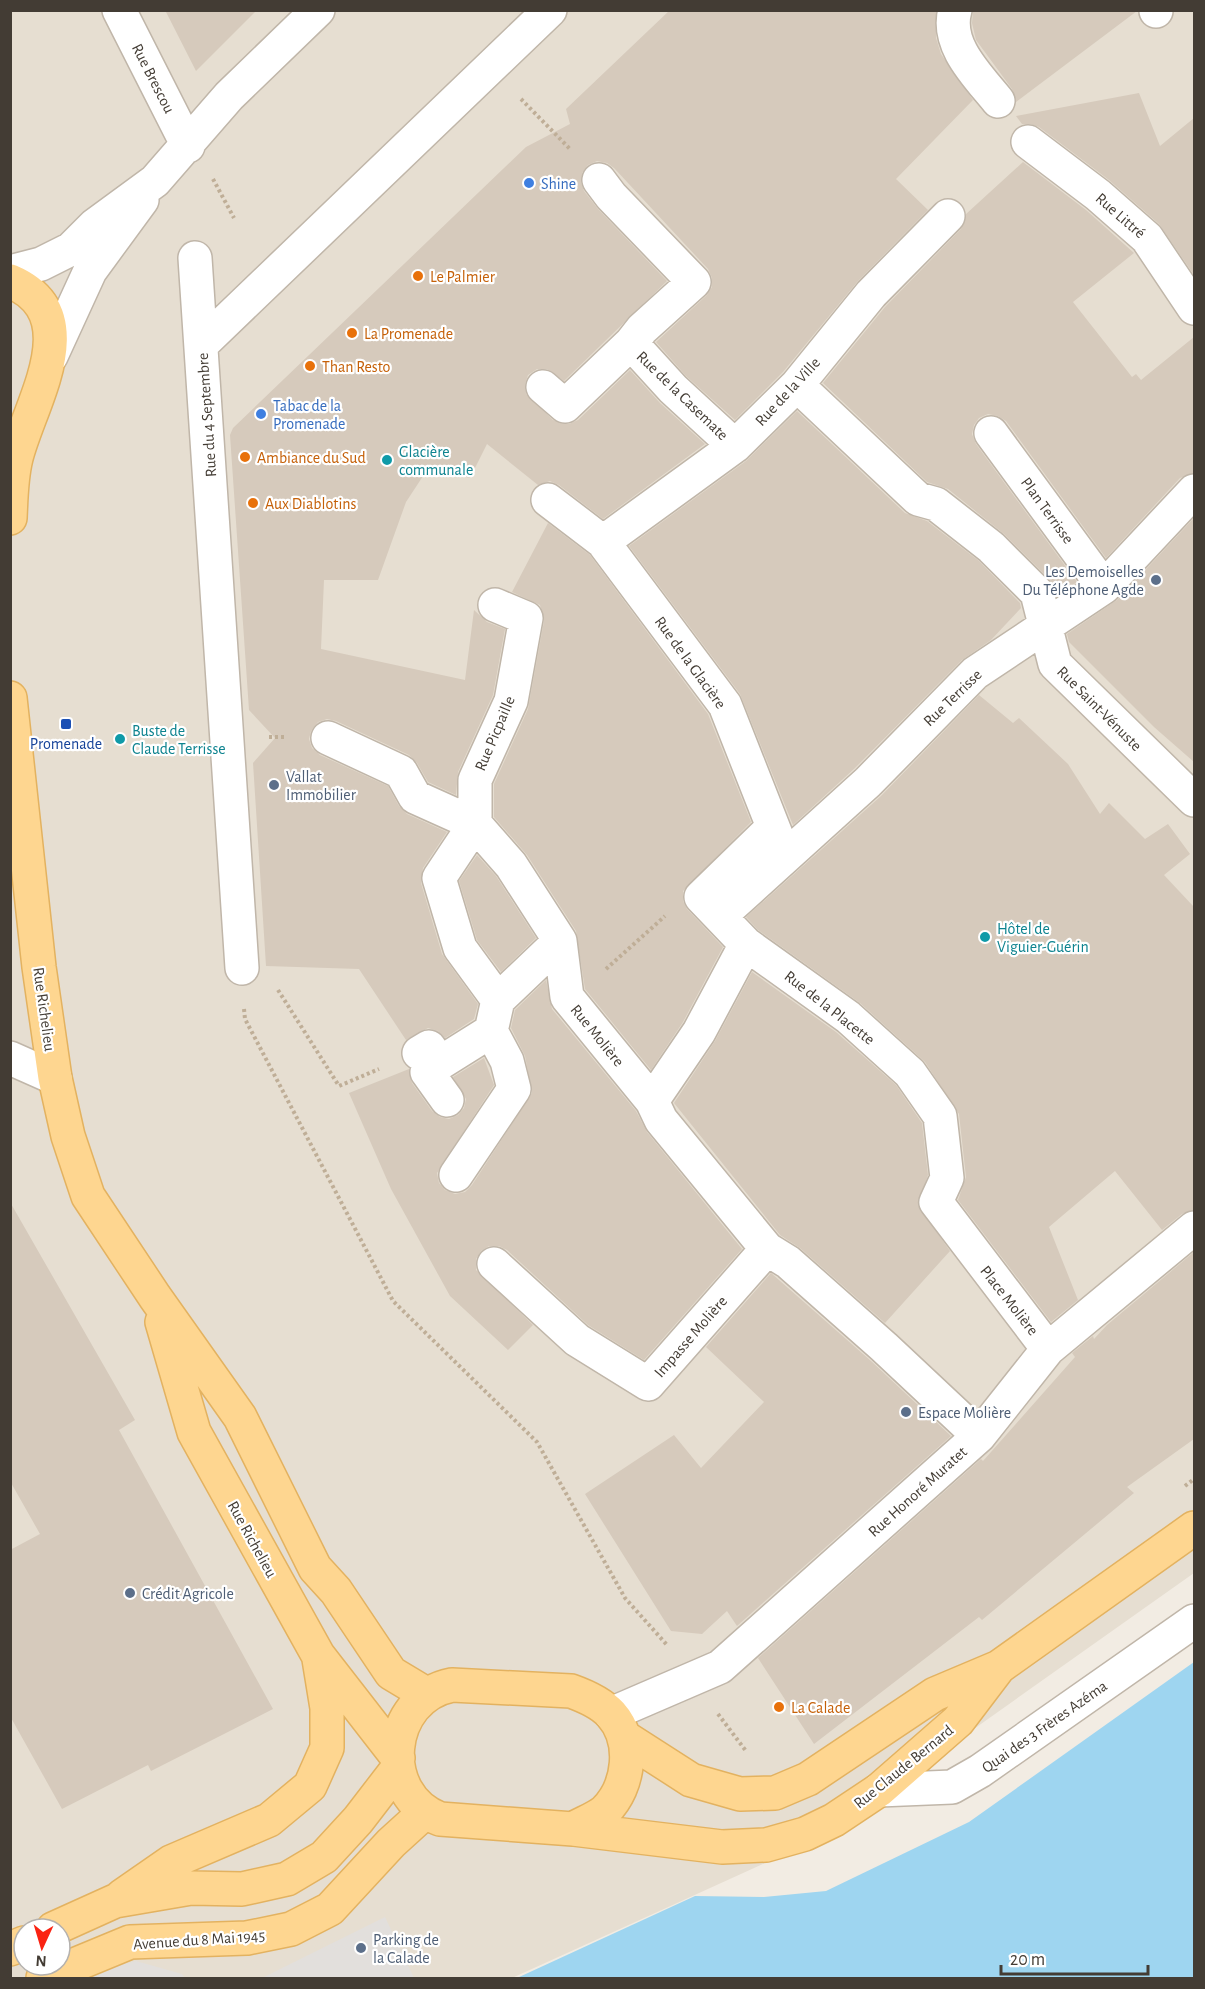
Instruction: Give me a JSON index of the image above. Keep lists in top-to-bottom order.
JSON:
{
  "streets": {
    "main road": ["Rue Richelieu", "Rue Claude Bernard", "Avenue du 8 Mai 1945"],
    "street": [
      "Rue Brescou",
      "Rue Littré",
      "Rue de la Ville",
      "Rue de la Casemate",
      "Rue du 4 Septembre",
      "Plan Terrisse",
      "Rue de la Glacière",
      "Rue Terrisse",
      "Rue Saint-Vénuste",
      "Rue Picpaille",
      "Rue de la Placette",
      "Rue Molière",
      "Place Molière",
      "Impasse Molière",
      "Rue Honoré Muratet",
      "Quai des 3 Frères Azéma"
    ]
  },
  "crossings": [
    ["Rue de la Ville", "Rue de la Casemate"],
    ["Rue de la Ville", "Rue de la Glacière"],
    ["Rue de la Ville", "Rue Saint-Vénuste"],
    ["Plan Terrisse", "Rue Terrisse"],
    ["Rue de la Glacière", "Rue Terrisse"],
    ["Rue Terrisse", "Rue Saint-Vénuste"],
    ["Rue Terrisse", "Rue de la Placette"],
    ["Rue Picpaille", "Rue Molière"],
    ["Rue de la Placette", "Place Molière"],
    ["Rue Richelieu", "Rue Honoré Muratet"],
    ["Rue Richelieu", "Rue Claude Bernard"],
    ["Rue Richelieu", "Avenue du 8 Mai 1945"],
    ["Rue Molière", "Impasse Molière"],
    ["Rue Molière", "Rue Honoré Muratet"],
    ["Place Molière", "Rue Honoré Muratet"],
    ["Rue Honoré Muratet", "Rue Claude Bernard"],
    ["Rue Honoré Muratet", "Avenue du 8 Mai 1945"],
    ["Quai des 3 Frères Azéma", "Rue Claude Bernard"],
    ["Rue Claude Bernard", "Avenue du 8 Mai 1945"]
  ],
  "places": {
    "other": [
      "Shine",
      "Le Palmier",
      "La Promenade",
      "Than Resto",
      "Tabac de la Promenade",
      "Ambiance du Sud",
      "Glacière communale",
      "Aux Diablotins",
      "Les Demoiselles Du Téléphone Agde",
      "Buste de Claude Terrisse",
      "Vallat Immobilier",
      "Hôtel de Viguier-Guérin",
      "Espace Molière",
      "Crédit Agricole",
      "La Calade",
      "Parking de la Calade"
    ],
    "transit": ["Promenade"]
  },
  "scale_bar": "20 m",
  "north": "bottom"
}
